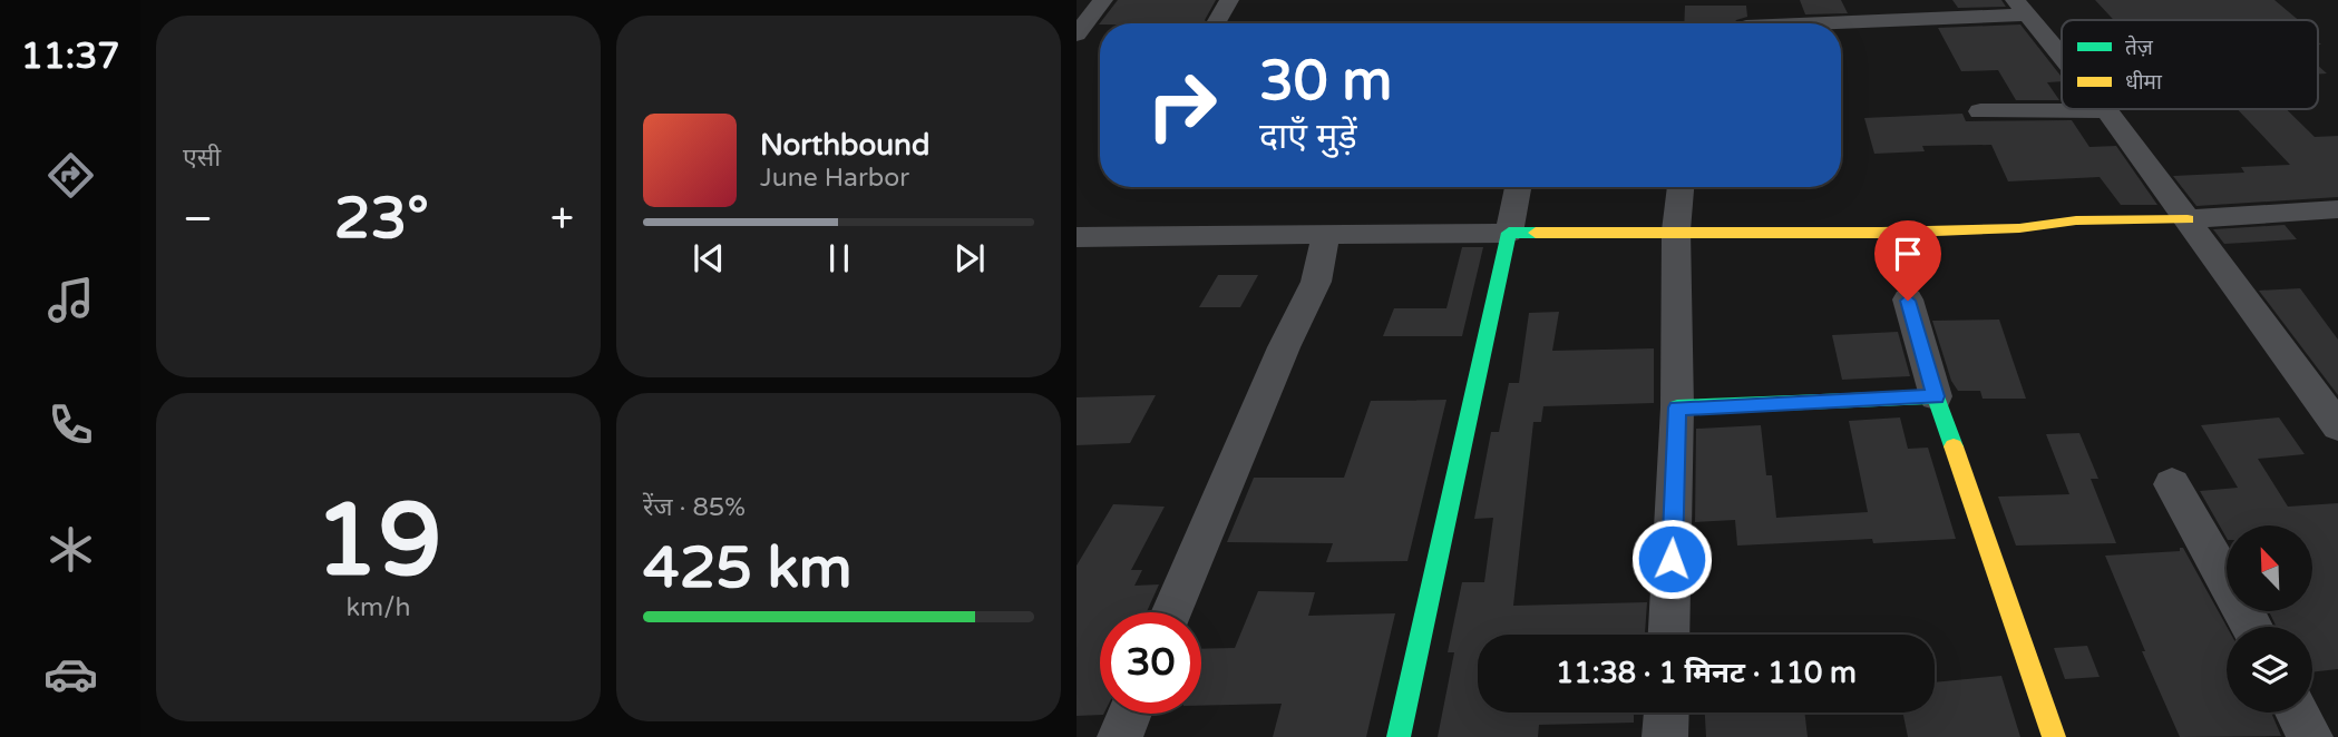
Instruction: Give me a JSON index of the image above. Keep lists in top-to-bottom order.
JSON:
{
  "legend": ["तेज़", "धीमा"],
  "north": "top left",
  "page": {
    "tabs": "11:37",
    "tile": [
      "एसी",
      ["19", "km/h"],
      ["रेंज · 85%", "425 km"]
    ],
    "turn": ["30 m", "दाएँ मुड़ें"],
    "song": ["Northbound", "June Harbor"],
    "heat": ["−", "23°", "+"],
    "limit": "30",
    "trip": "11:38 · 1 मिनट · 110 m"
  }
}
